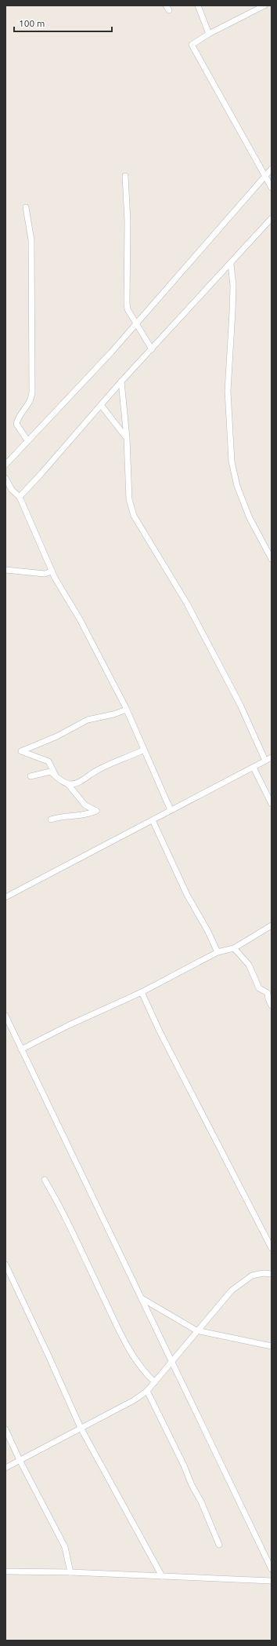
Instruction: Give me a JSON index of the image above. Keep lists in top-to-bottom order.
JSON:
{
  "scale_bar": "100 m"
}
